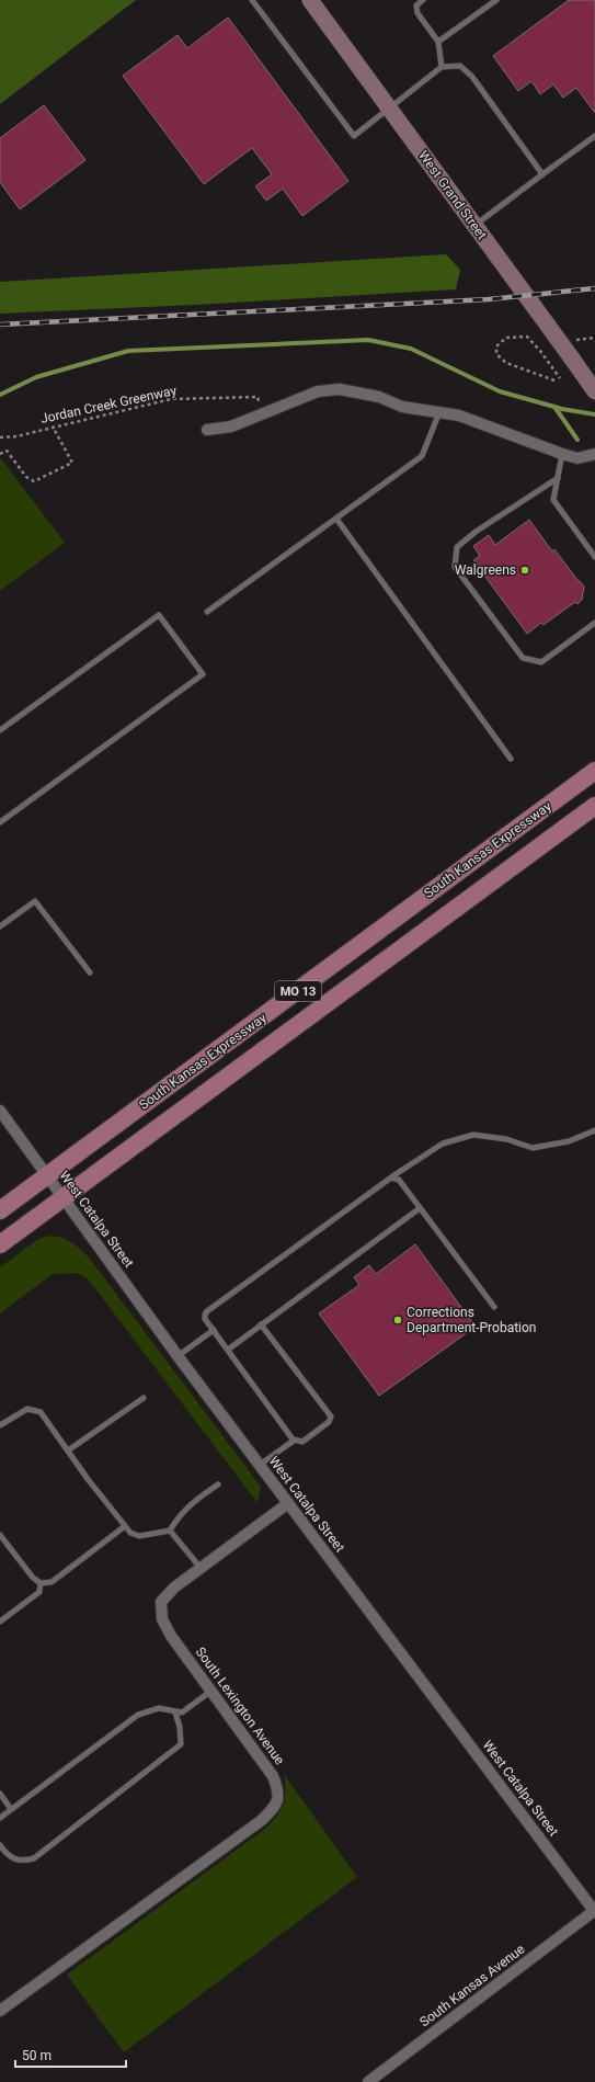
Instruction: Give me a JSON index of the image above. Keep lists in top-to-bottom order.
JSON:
{
  "streets": {
    "main road": ["West Grand Street", "South Kansas Expressway", "MO 13"],
    "street": ["West Catalpa Street", "South Lexington Avenue", "South Kansas Avenue"],
    "path": ["Jordan Creek Greenway"]
  },
  "crossings": [
    ["South Kansas Expressway", "West Catalpa Street"],
    ["West Catalpa Street", "South Lexington Avenue"],
    ["West Catalpa Street", "South Kansas Avenue"]
  ],
  "places": ["Walgreens", "Corrections Department-Probation"],
  "scale_bar": "50 m"
}
